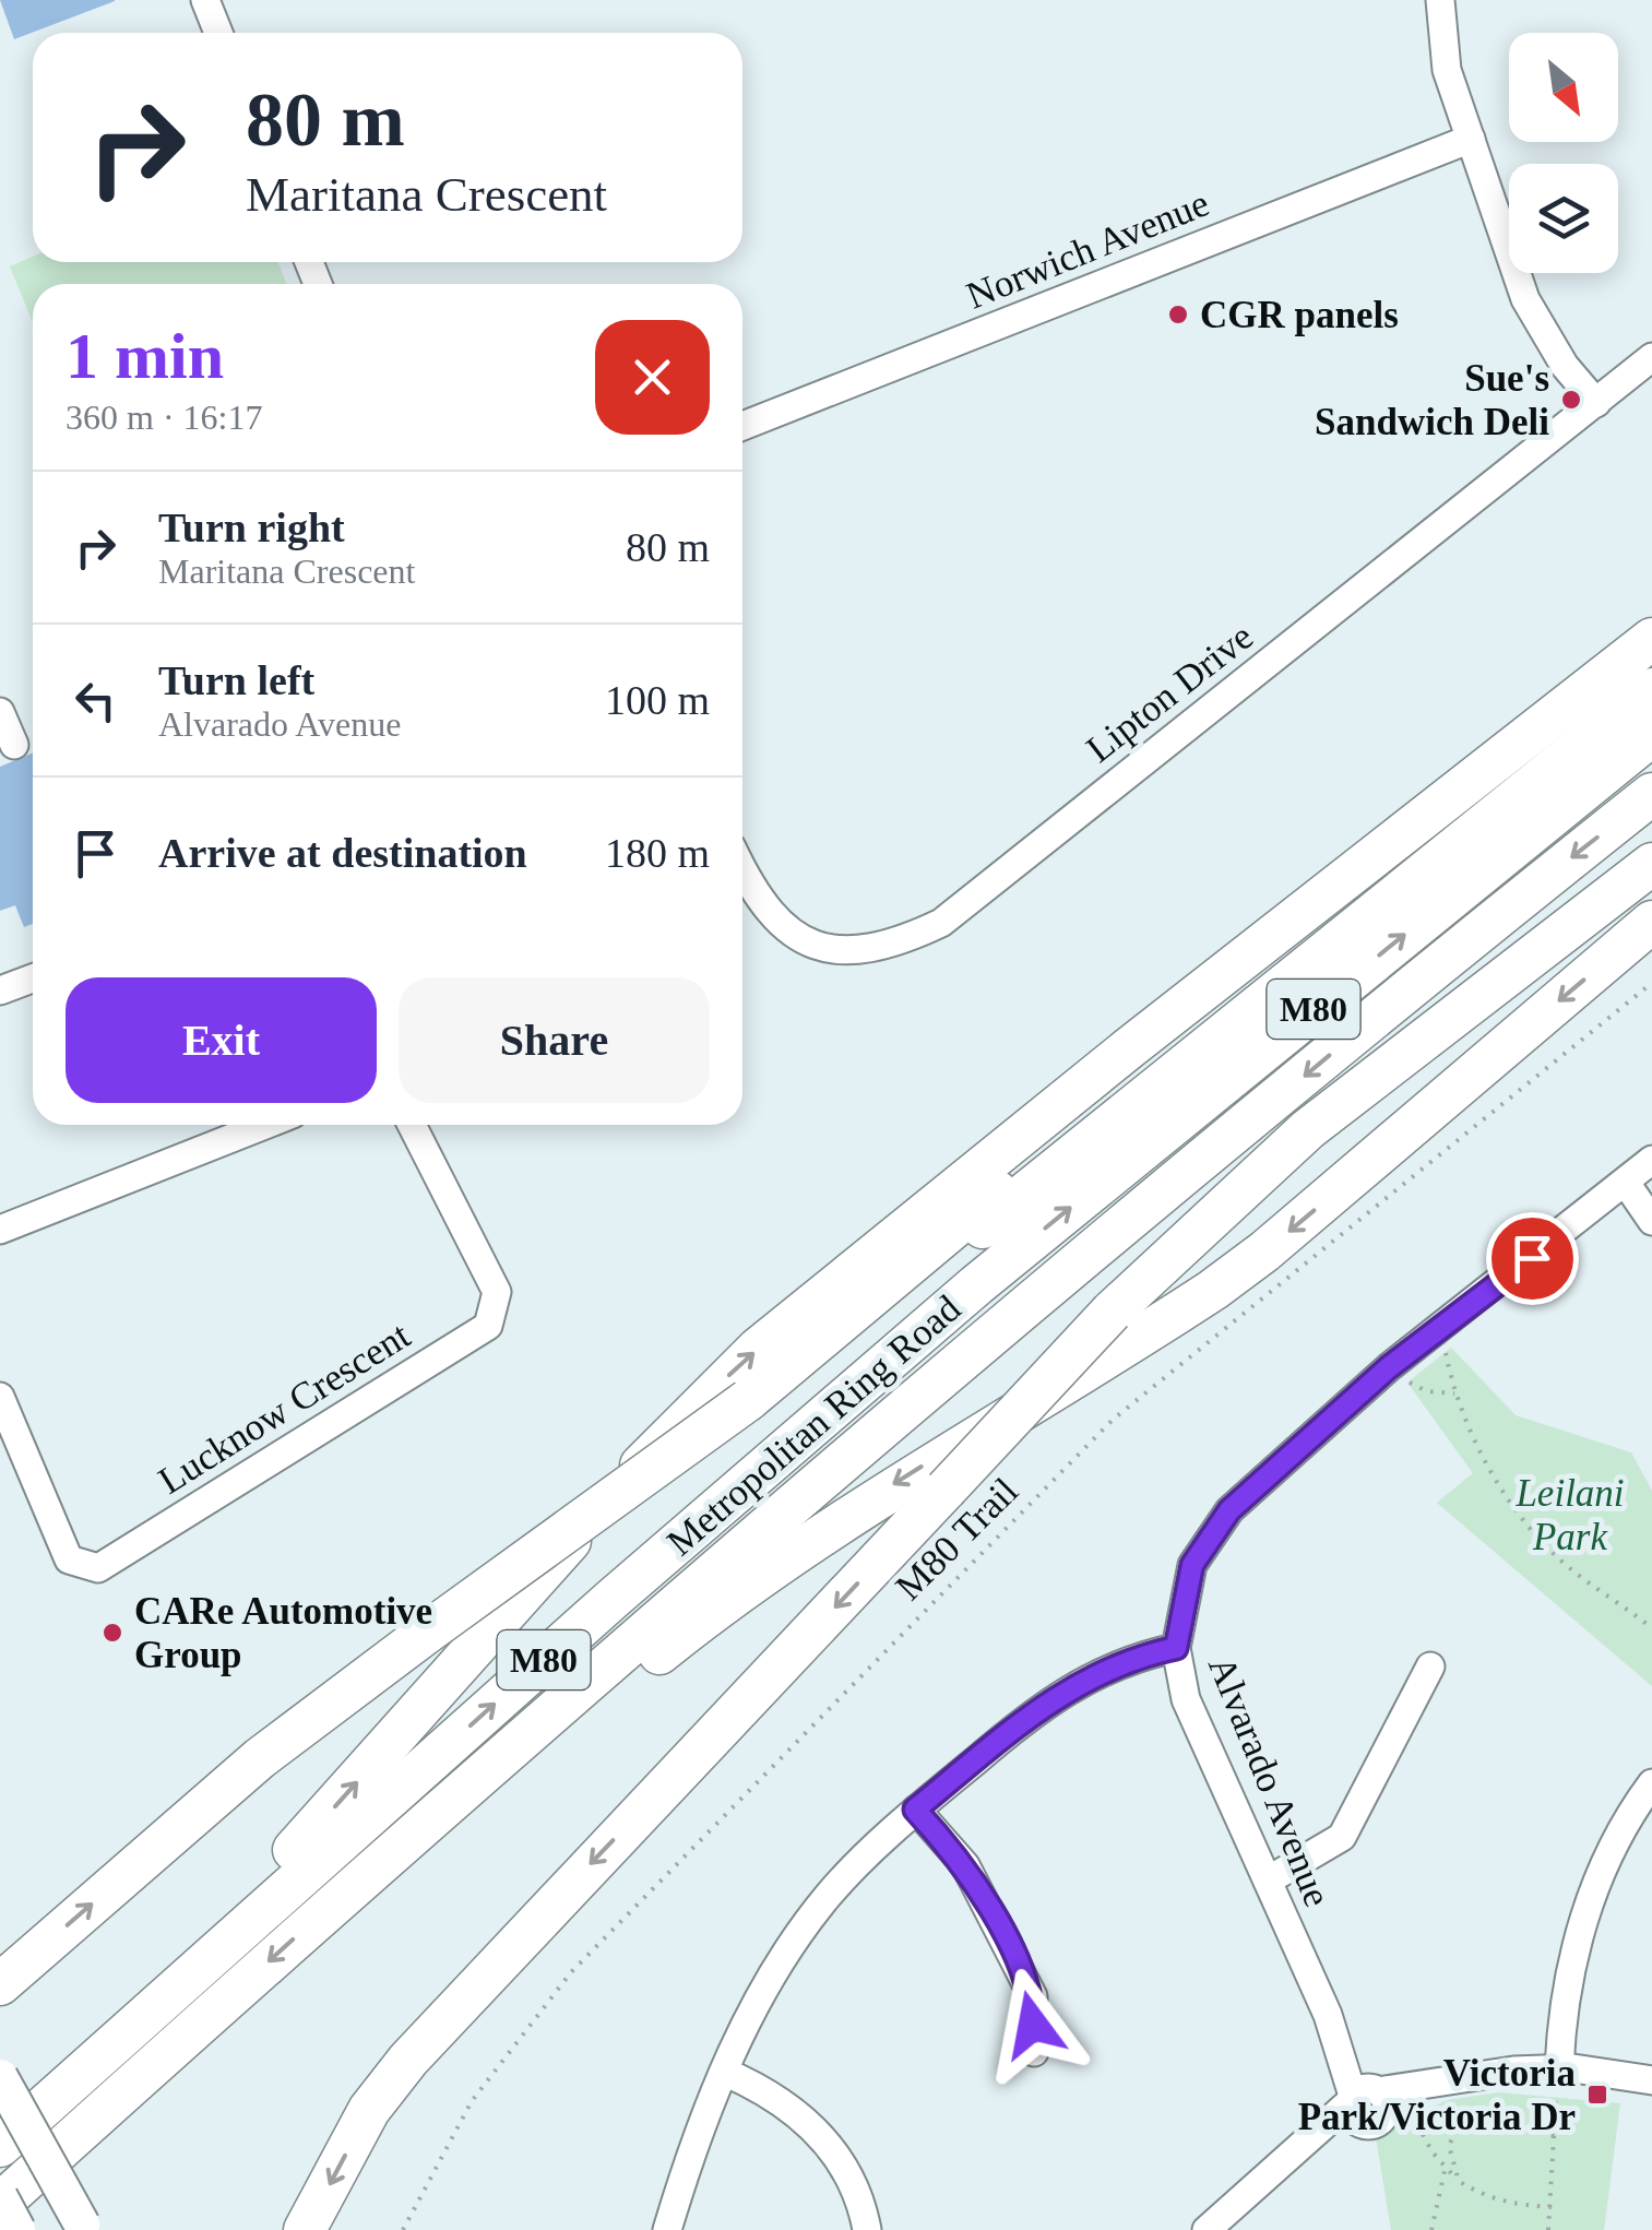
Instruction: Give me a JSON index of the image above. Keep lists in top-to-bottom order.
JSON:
{
  "streets": {
    "highway": ["M80", "Metropolitan Ring Road"],
    "street": [
      "Norwich Avenue",
      "Lipton Drive",
      "Lucknow Crescent",
      "Alvarado Avenue"
    ],
    "path": ["M80 Trail"]
  },
  "parks": ["Leilani Park"],
  "places": {
    "other": ["CGR panels", "Sue's Sandwich Deli", "CARe Automotive Group"],
    "transit": ["Victoria Park/Victoria Dr"]
  },
  "north": "bottom right",
  "page": {
    "turn": ["80 m", "Maritana Crescent"],
    "heading": ["1 min", "360 m · 16:17"],
    "list": [
      {
        "name": "Turn right",
        "note": "Maritana Crescent",
        "value": "80 m"
      },
      {
        "name": "Turn left",
        "note": "Alvarado Avenue",
        "value": "100 m"
      },
      {
        "name": "Arrive at destination",
        "value": "180 m"
      }
    ],
    "buttons": ["Exit", "Share"]
  }
}
